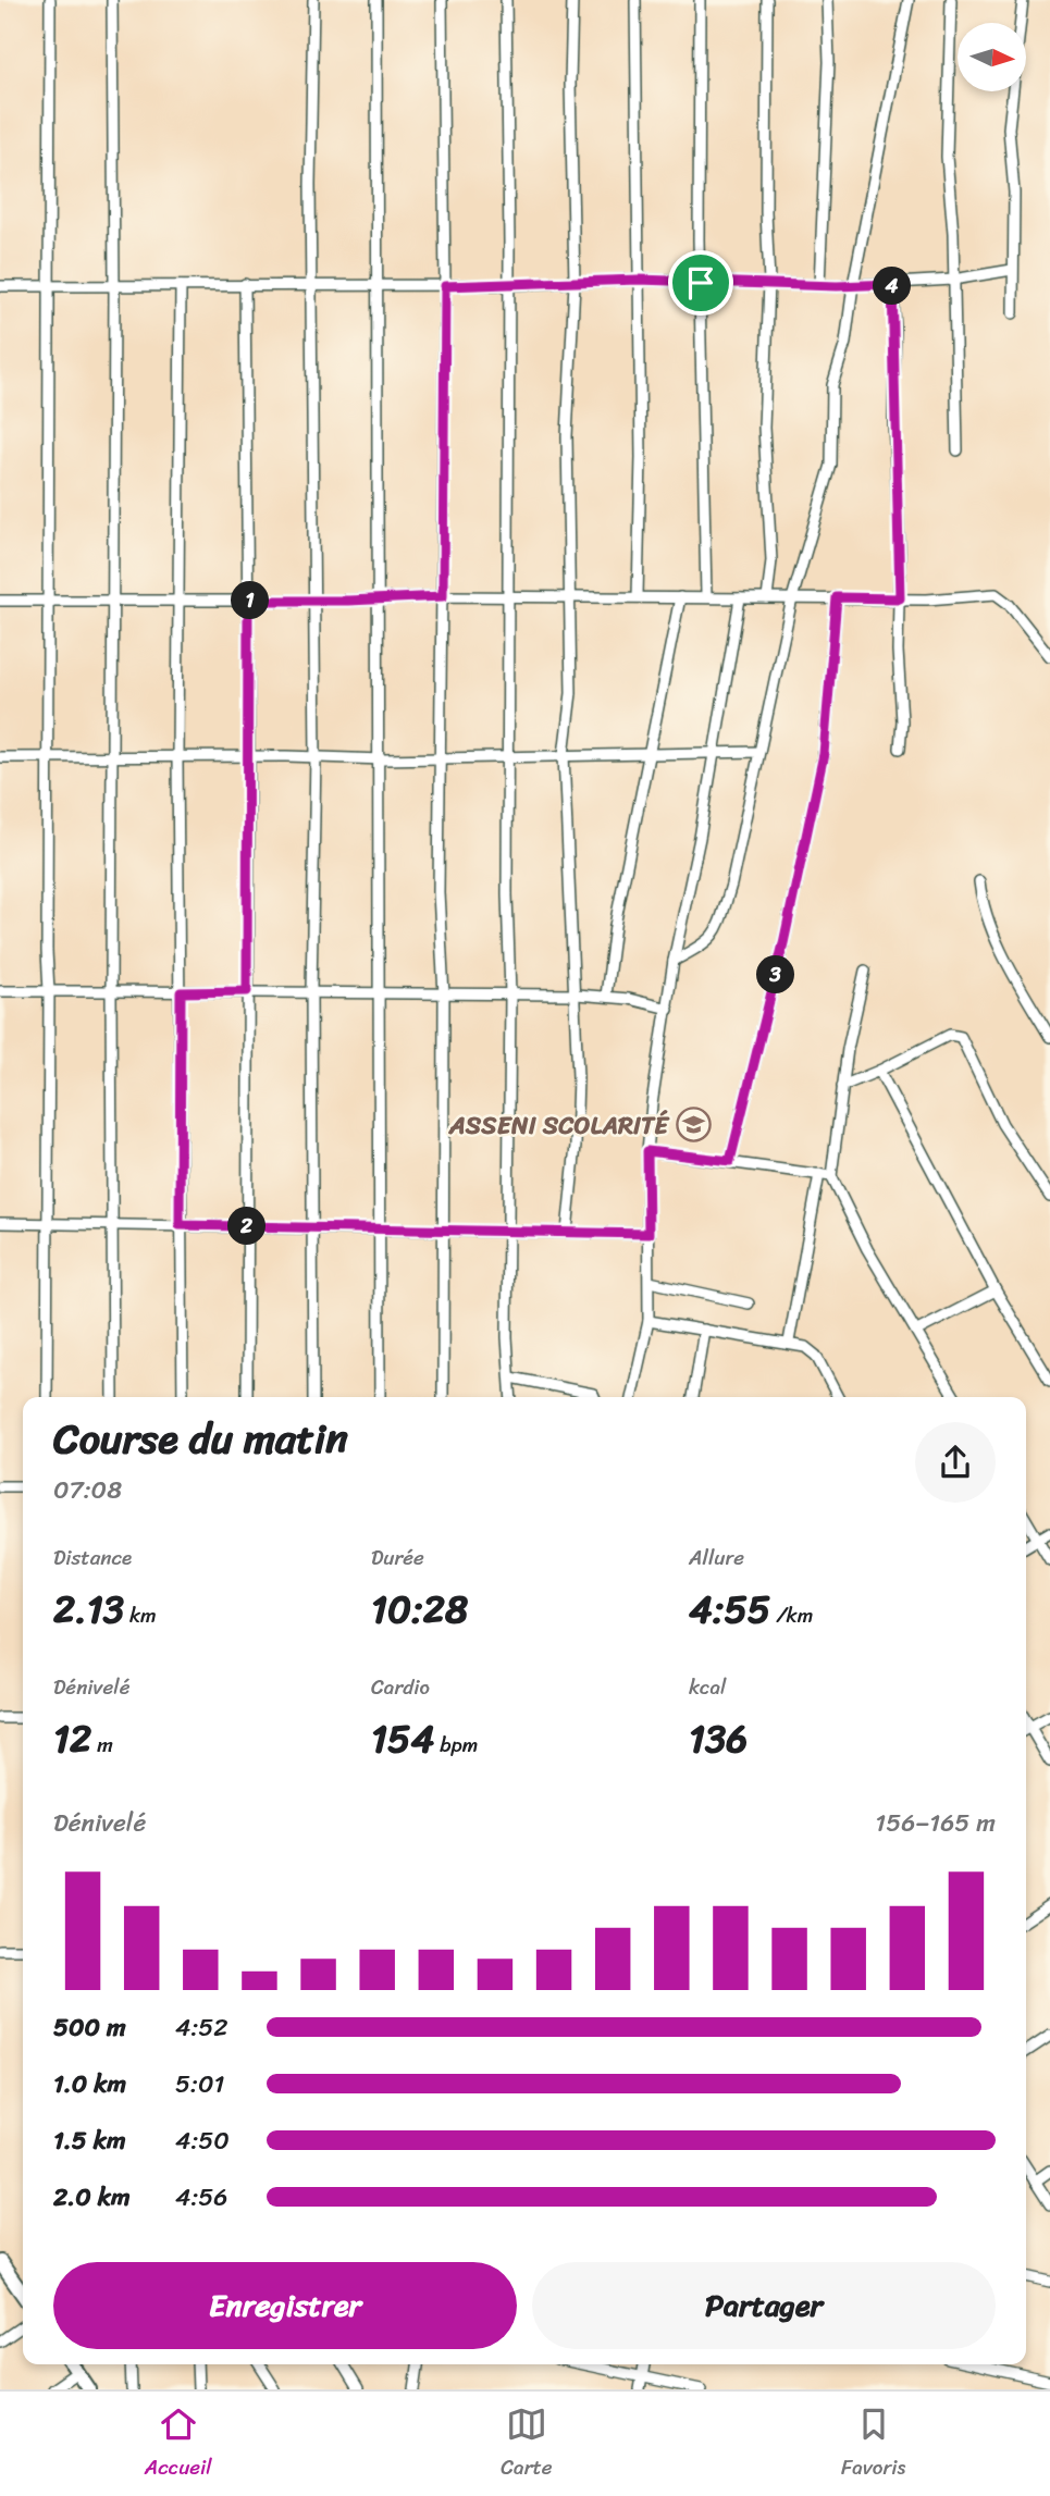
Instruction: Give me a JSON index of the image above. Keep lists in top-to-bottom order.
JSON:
{
  "places": {
    "school or university": ["ASSENI SCOLARITÉ"]
  },
  "north": "right",
  "page": {
    "pins": [
      "4",
      "1",
      "3",
      "2"
    ],
    "heading": ["Course du matin", "07:08"],
    "stats": [
      ["Distance", "2.13 km"],
      ["Durée", "10:28"],
      ["Allure", "4:55 /km"],
      ["Dénivelé", "12 m"],
      ["Cardio", "154 bpm"],
      ["kcal", "136"]
    ],
    "chart": ["Dénivelé", "156–165 m"],
    "list": [
      {
        "name": "500 m",
        "note": "4:52"
      },
      {
        "name": "1.0 km",
        "note": "5:01"
      },
      {
        "name": "1.5 km",
        "note": "4:50"
      },
      {
        "name": "2.0 km",
        "note": "4:56"
      }
    ],
    "buttons": ["Enregistrer", "Partager"],
    "tabs": ["Accueil", "Carte", "Favoris"]
  }
}
